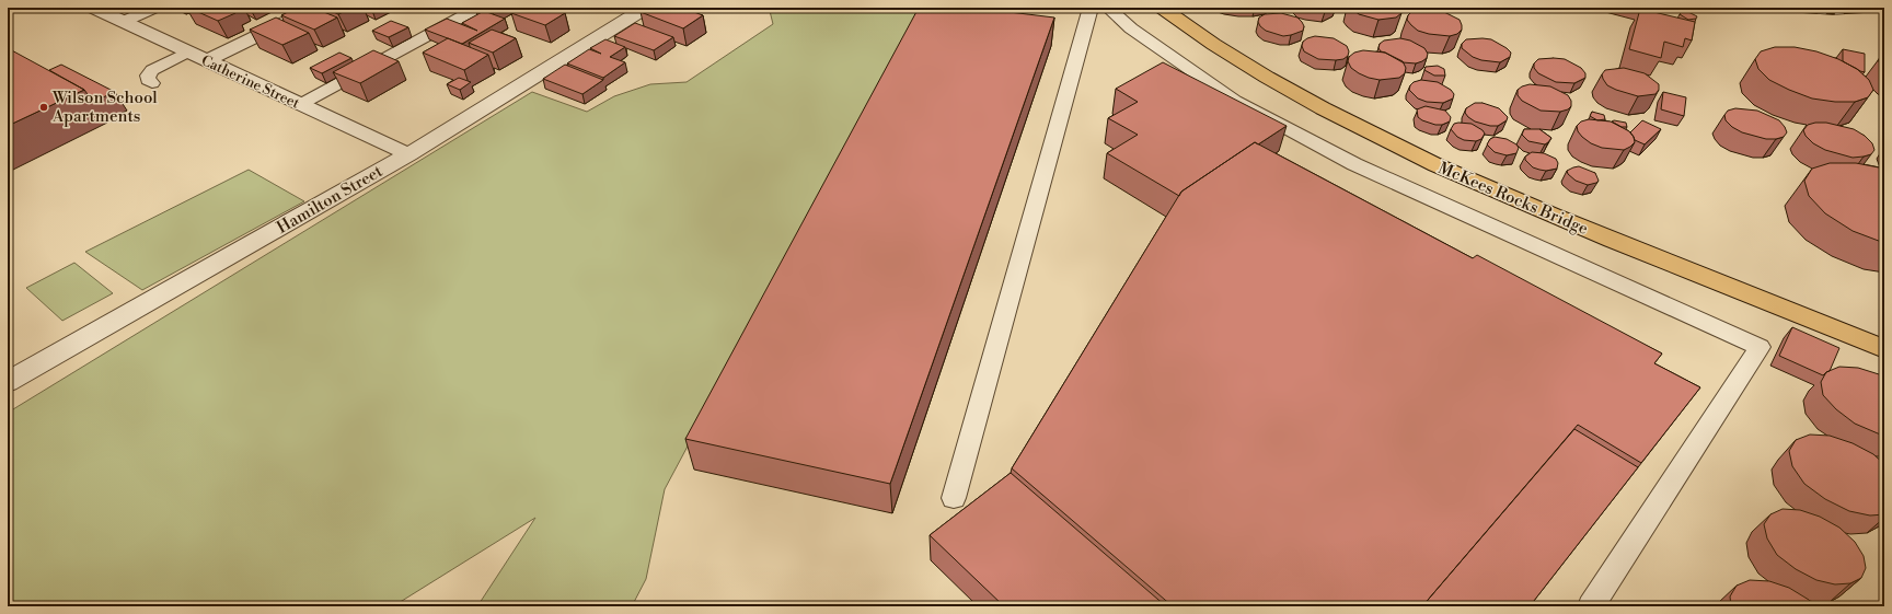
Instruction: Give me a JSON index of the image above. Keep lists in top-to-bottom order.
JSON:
{
  "streets": {
    "main road": ["McKees Rocks Bridge"],
    "street": ["Catherine Street", "Hamilton Street"]
  },
  "crossings": [
    ["Catherine Street", "Hamilton Street"]
  ],
  "places": ["Wilson School Apartments"]
}
